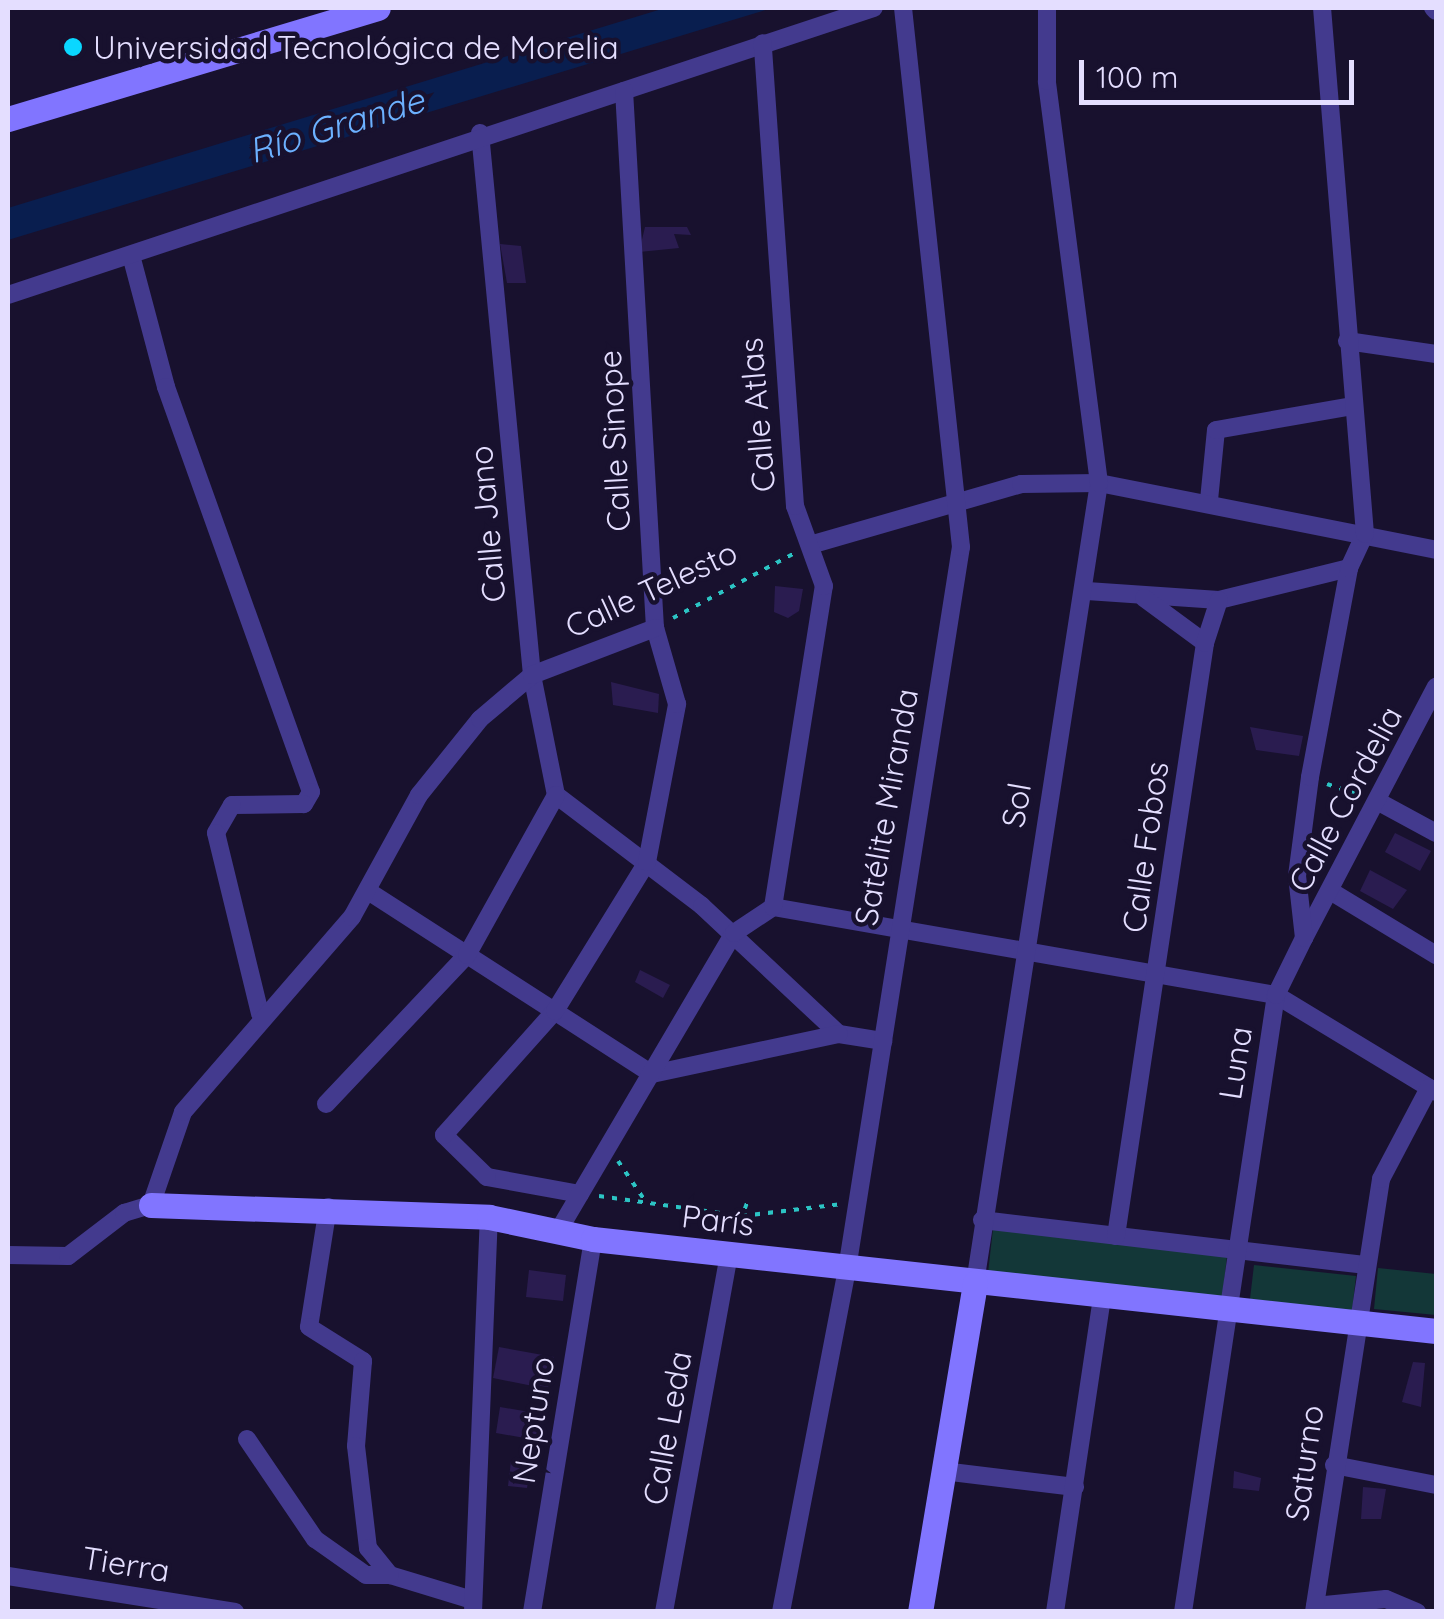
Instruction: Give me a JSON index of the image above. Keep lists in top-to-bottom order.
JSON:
{
  "streets": {
    "street": [
      "Calle Atlas",
      "Calle Sinope",
      "Calle Jano",
      "Calle Telesto",
      "Calle Cordelia",
      "Sol",
      "Satélite Miranda",
      "Calle Fobos",
      "Luna",
      "París",
      "Neptuno",
      "Calle Leda",
      "Saturno",
      "Tierra"
    ]
  },
  "crossings": [
    ["Calle Atlas", "Calle Telesto"],
    ["Calle Sinope", "Calle Telesto"],
    ["Calle Jano", "Calle Telesto"],
    ["Calle Telesto", "París"],
    ["Calle Cordelia", "Luna"],
    ["Sol", "París"],
    ["Satélite Miranda", "París"],
    ["Luna", "París"],
    ["París", "Neptuno"],
    ["París", "Calle Leda"],
    ["París", "Saturno"]
  ],
  "water": ["Río Grande"],
  "places": ["Universidad Tecnológica de Morelia"],
  "scale_bar": "100 m"
}
